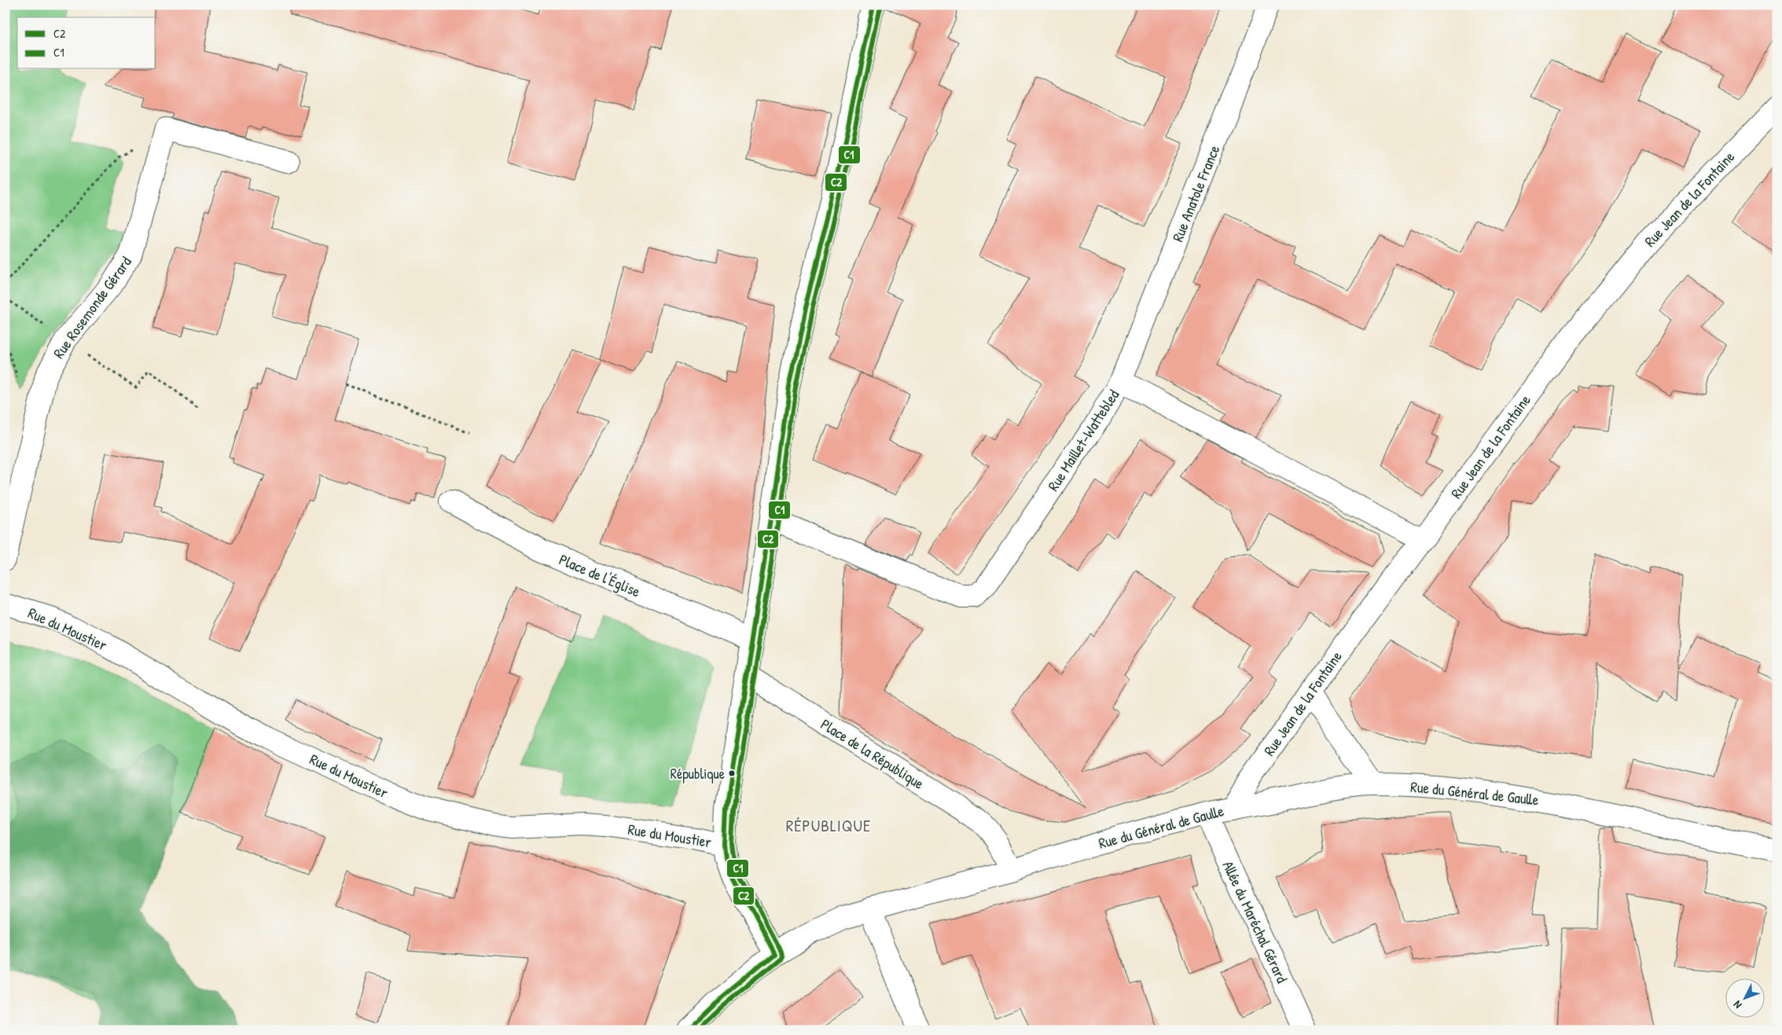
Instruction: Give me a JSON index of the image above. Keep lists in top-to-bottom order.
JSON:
{
  "streets": {
    "street": [
      "Rue Anatole France",
      "Rue Jean de la Fontaine",
      "Rue Rosemonde Gérard",
      "Rue Maillet-Wattebled",
      "Place de l'Église",
      "Rue du Moustier",
      "Place de la République",
      "Rue du Général de Gaulle",
      "Allée du Maréchal Gérard"
    ]
  },
  "crossings": [
    ["Rue Anatole France", "Rue Maillet-Wattebled"],
    ["Rue Jean de la Fontaine", "Rue Maillet-Wattebled"],
    ["Rue Jean de la Fontaine", "Rue du Général de Gaulle"],
    ["Place de la République", "Rue du Général de Gaulle"],
    ["Rue du Général de Gaulle", "Allée du Maréchal Gérard"]
  ],
  "districts": ["RÉPUBLIQUE"],
  "places": ["République"],
  "lines": ["transit line C2", "transit line C1"],
  "legend": ["C2", "C1"],
  "north": "bottom left"
}
